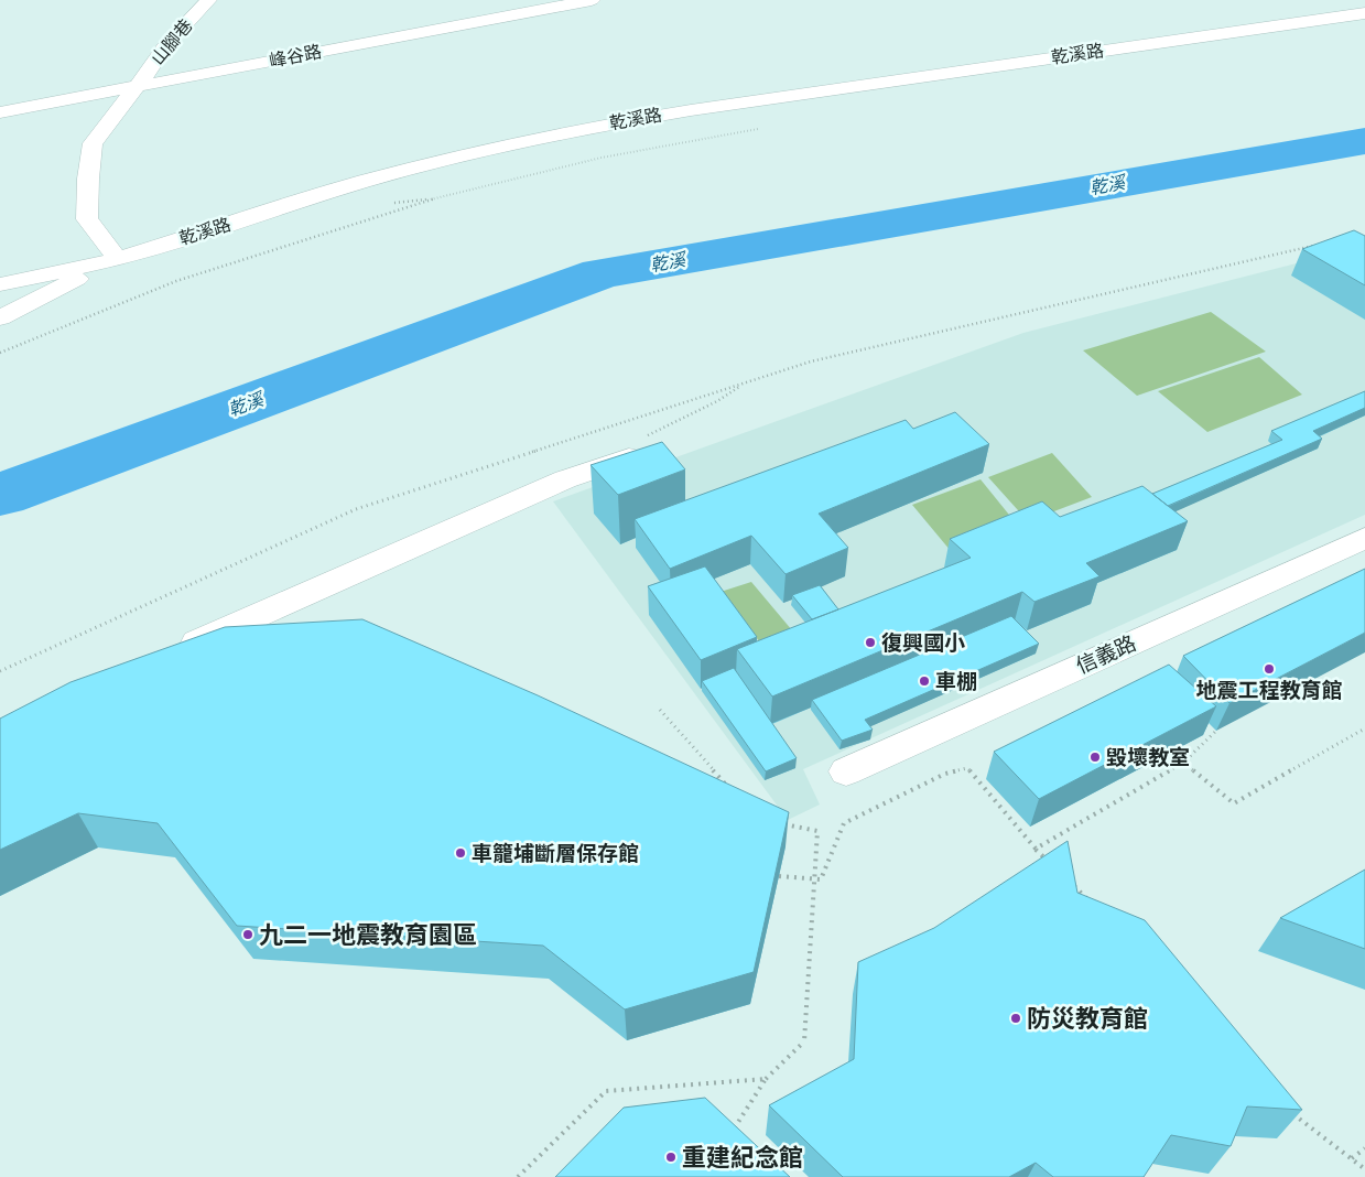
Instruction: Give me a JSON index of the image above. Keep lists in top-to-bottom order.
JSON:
{
  "streets": {
    "street": [
      "山腳巷",
      "乾溪路",
      "峰谷路",
      "信義路"
    ]
  },
  "crossings": [
    ["山腳巷", "峰谷路"]
  ],
  "water": ["乾溪"],
  "places": [
    "復興國小",
    "地震工程教育館",
    "車棚",
    "毀壞教室",
    "車籠埔斷層保存館",
    "九二一地震教育園區",
    "防災教育館",
    "重建紀念館"
  ]
}
